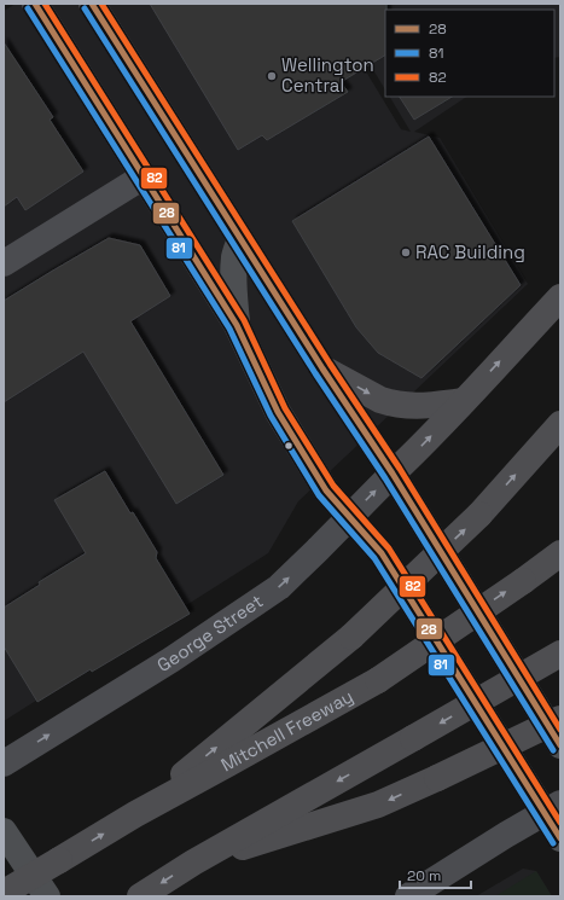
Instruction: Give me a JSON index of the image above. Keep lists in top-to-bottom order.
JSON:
{
  "streets": {
    "highway": ["Mitchell Freeway"],
    "street": ["George Street"]
  },
  "one_way": ["George Street"],
  "places": ["Wellington Central", "RAC Building"],
  "lines": ["transit line 28", "transit line 82", "transit line 81"],
  "legend": ["28", "81", "82"],
  "scale_bar": "20 m"
}
